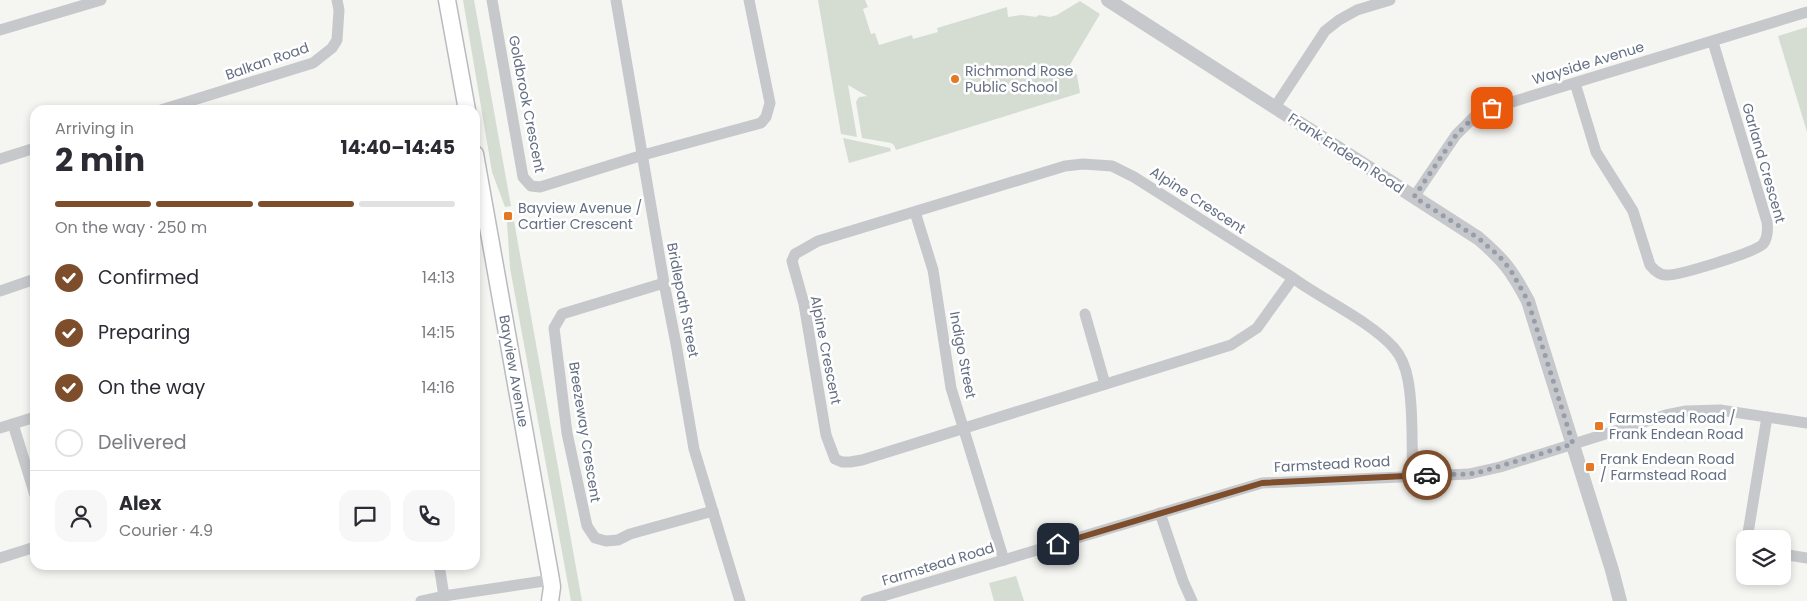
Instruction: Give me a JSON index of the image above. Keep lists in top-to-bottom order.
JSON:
{
  "streets": {
    "main road": ["Bayview Avenue"],
    "street": [
      "Balkan Road",
      "Wayside Avenue",
      "Goldbrook Crescent",
      "Frank Endean Road",
      "Garland Crescent",
      "Alpine Crescent",
      "Bridlepath Street",
      "Indigo Street",
      "Breezeway Crescent",
      "Farmstead Road"
    ]
  },
  "crossings": [
    ["Wayside Avenue", "Frank Endean Road"],
    ["Wayside Avenue", "Garland Crescent"],
    ["Goldbrook Crescent", "Bridlepath Street"],
    ["Frank Endean Road", "Farmstead Road"],
    ["Alpine Crescent", "Indigo Street"],
    ["Alpine Crescent", "Farmstead Road"],
    ["Bridlepath Street", "Breezeway Crescent"],
    ["Indigo Street", "Farmstead Road"]
  ],
  "places": {
    "other": ["Richmond Rose Public School"],
    "transit": ["Bayview Avenue / Cartier Crescent", "Farmstead Road / Frank Endean Road", "Frank Endean Road / Farmstead Road"]
  },
  "page": {
    "heading": ["2 min", "Arriving in", "14:40–14:45"],
    "panel": ["Alex", "Courier · 4.9"],
    "bar": "On the way · 250 m",
    "list": [
      ["Confirmed", "14:13"],
      ["Preparing", "14:15"],
      ["On the way", "14:16"],
      "Delivered"
    ]
  }
}
